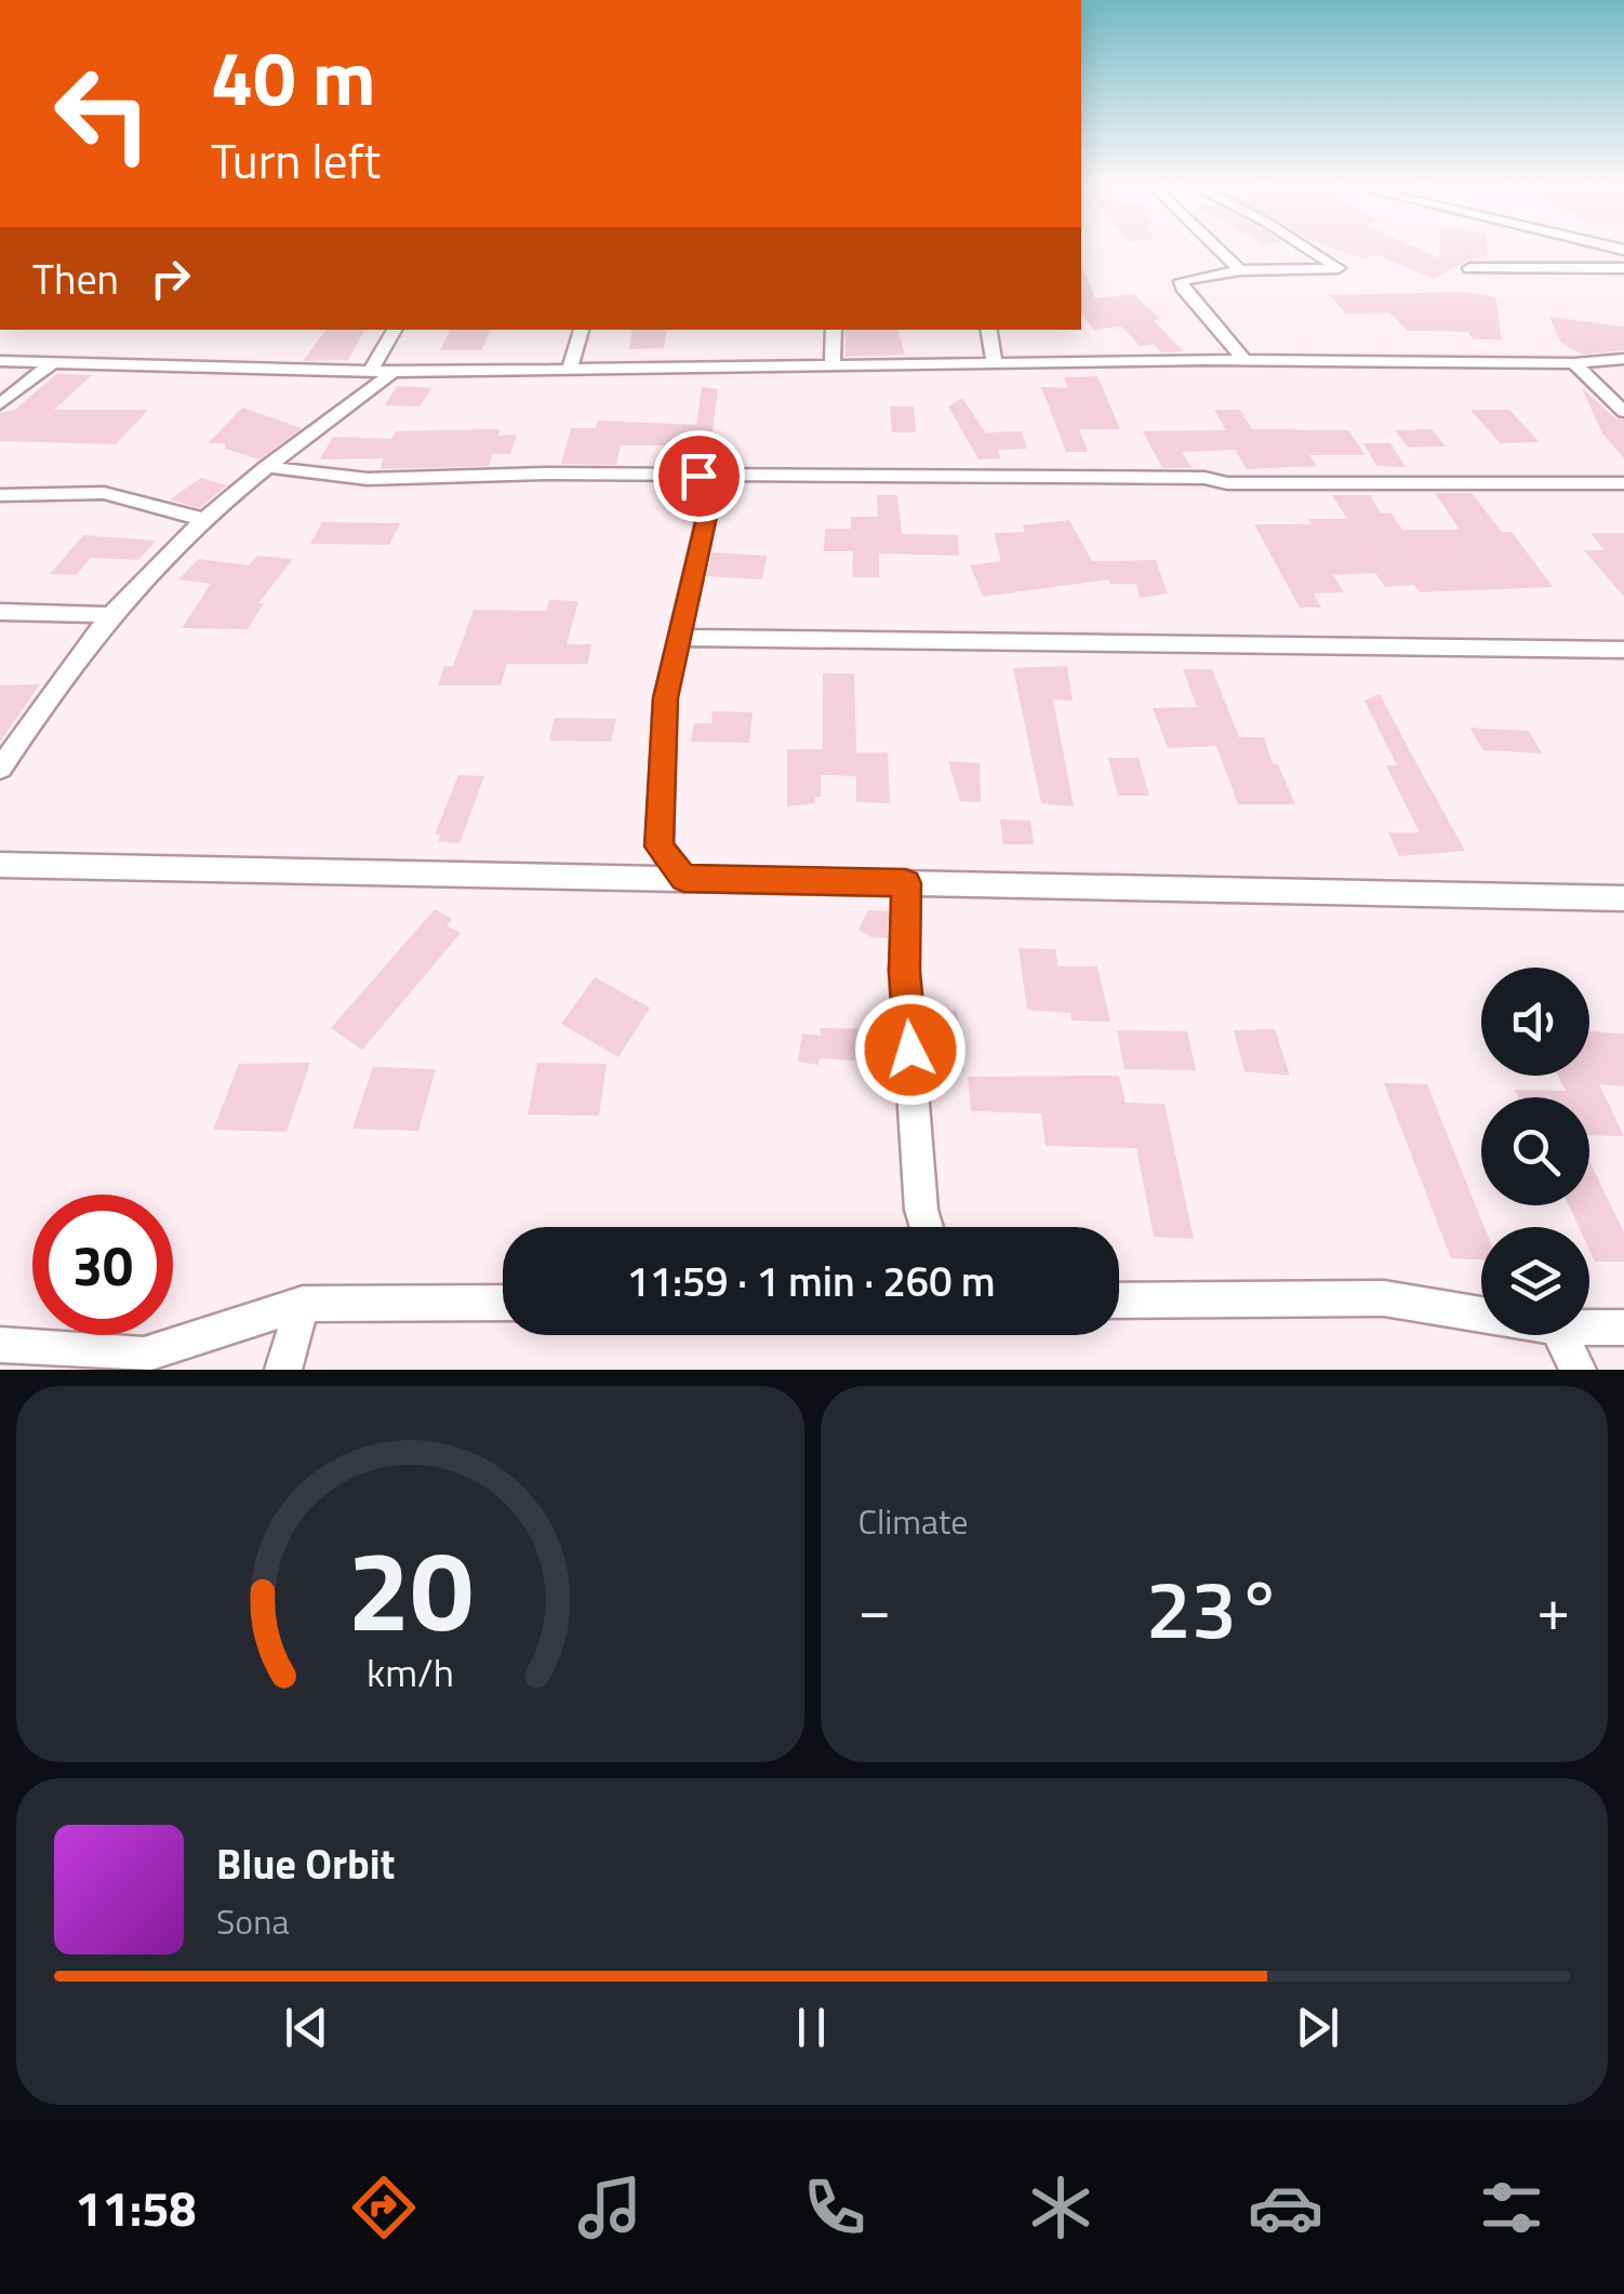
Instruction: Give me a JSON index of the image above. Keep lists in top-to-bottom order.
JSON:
{
  "page": {
    "turn": ["40 m", "Turn left"],
    "then": "Then",
    "limit": "30",
    "trip": "11:59 · 1 min · 260 m",
    "tile": "Climate",
    "heat": ["−", "23°", "+"],
    "song": ["Blue Orbit", "Sona"],
    "tabs": "11:58",
    "gauge": ["20", "km/h"]
  }
}
